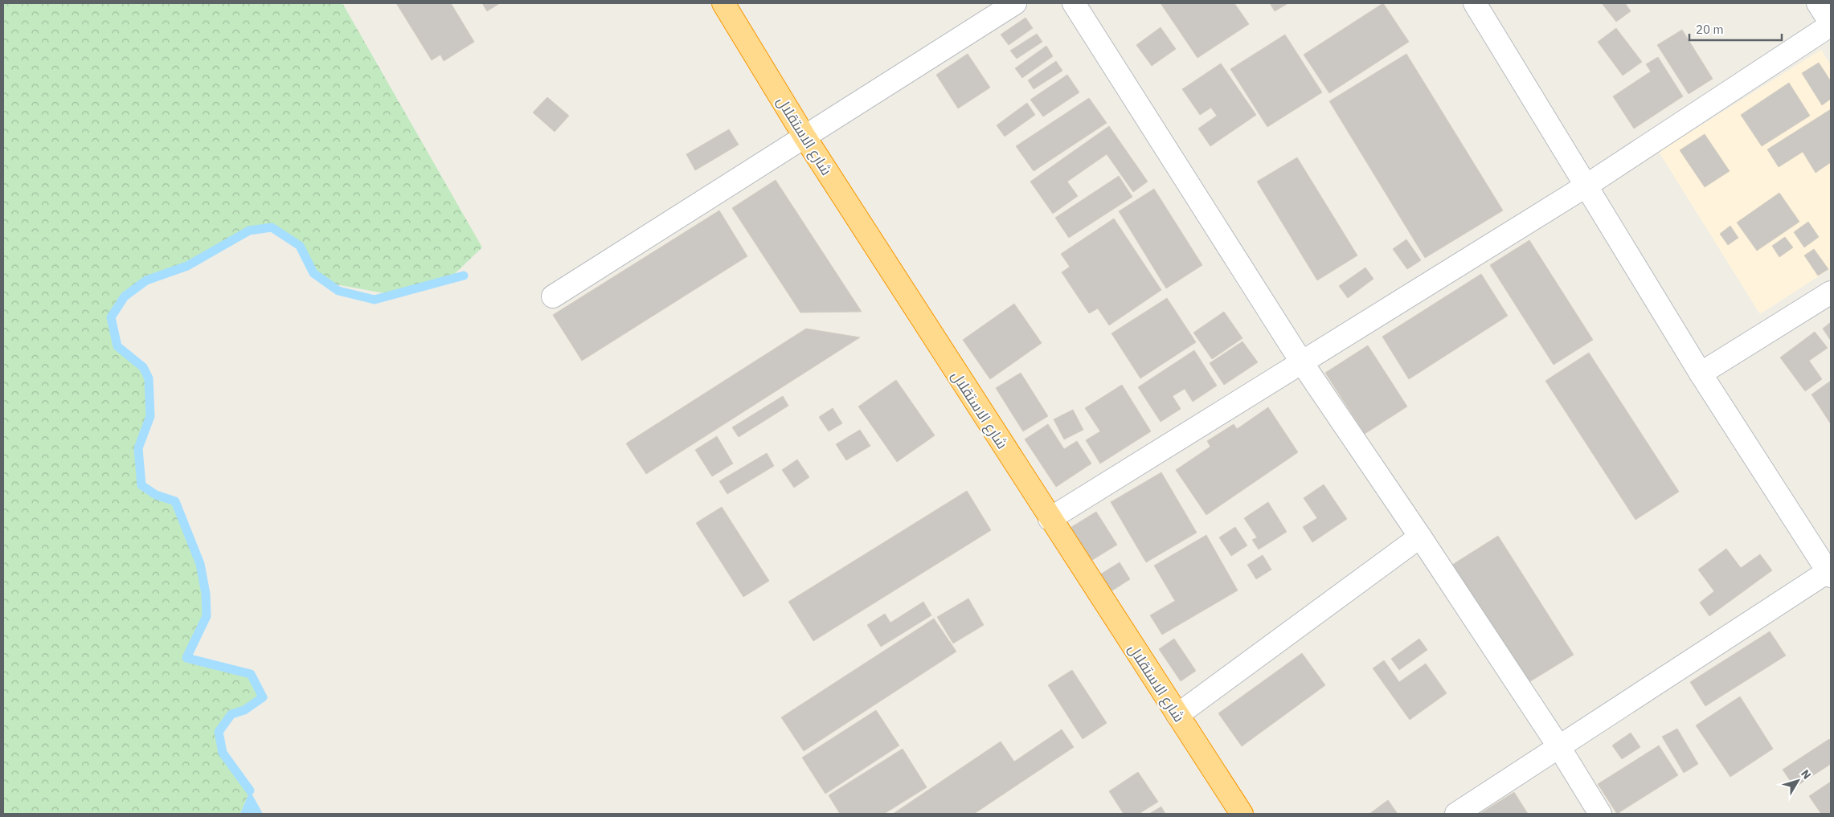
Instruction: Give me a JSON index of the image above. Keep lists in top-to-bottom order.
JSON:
{
  "streets": {
    "highway": ["شارع الاستقلال"]
  },
  "scale_bar": "20 m",
  "north": "top right"
}
